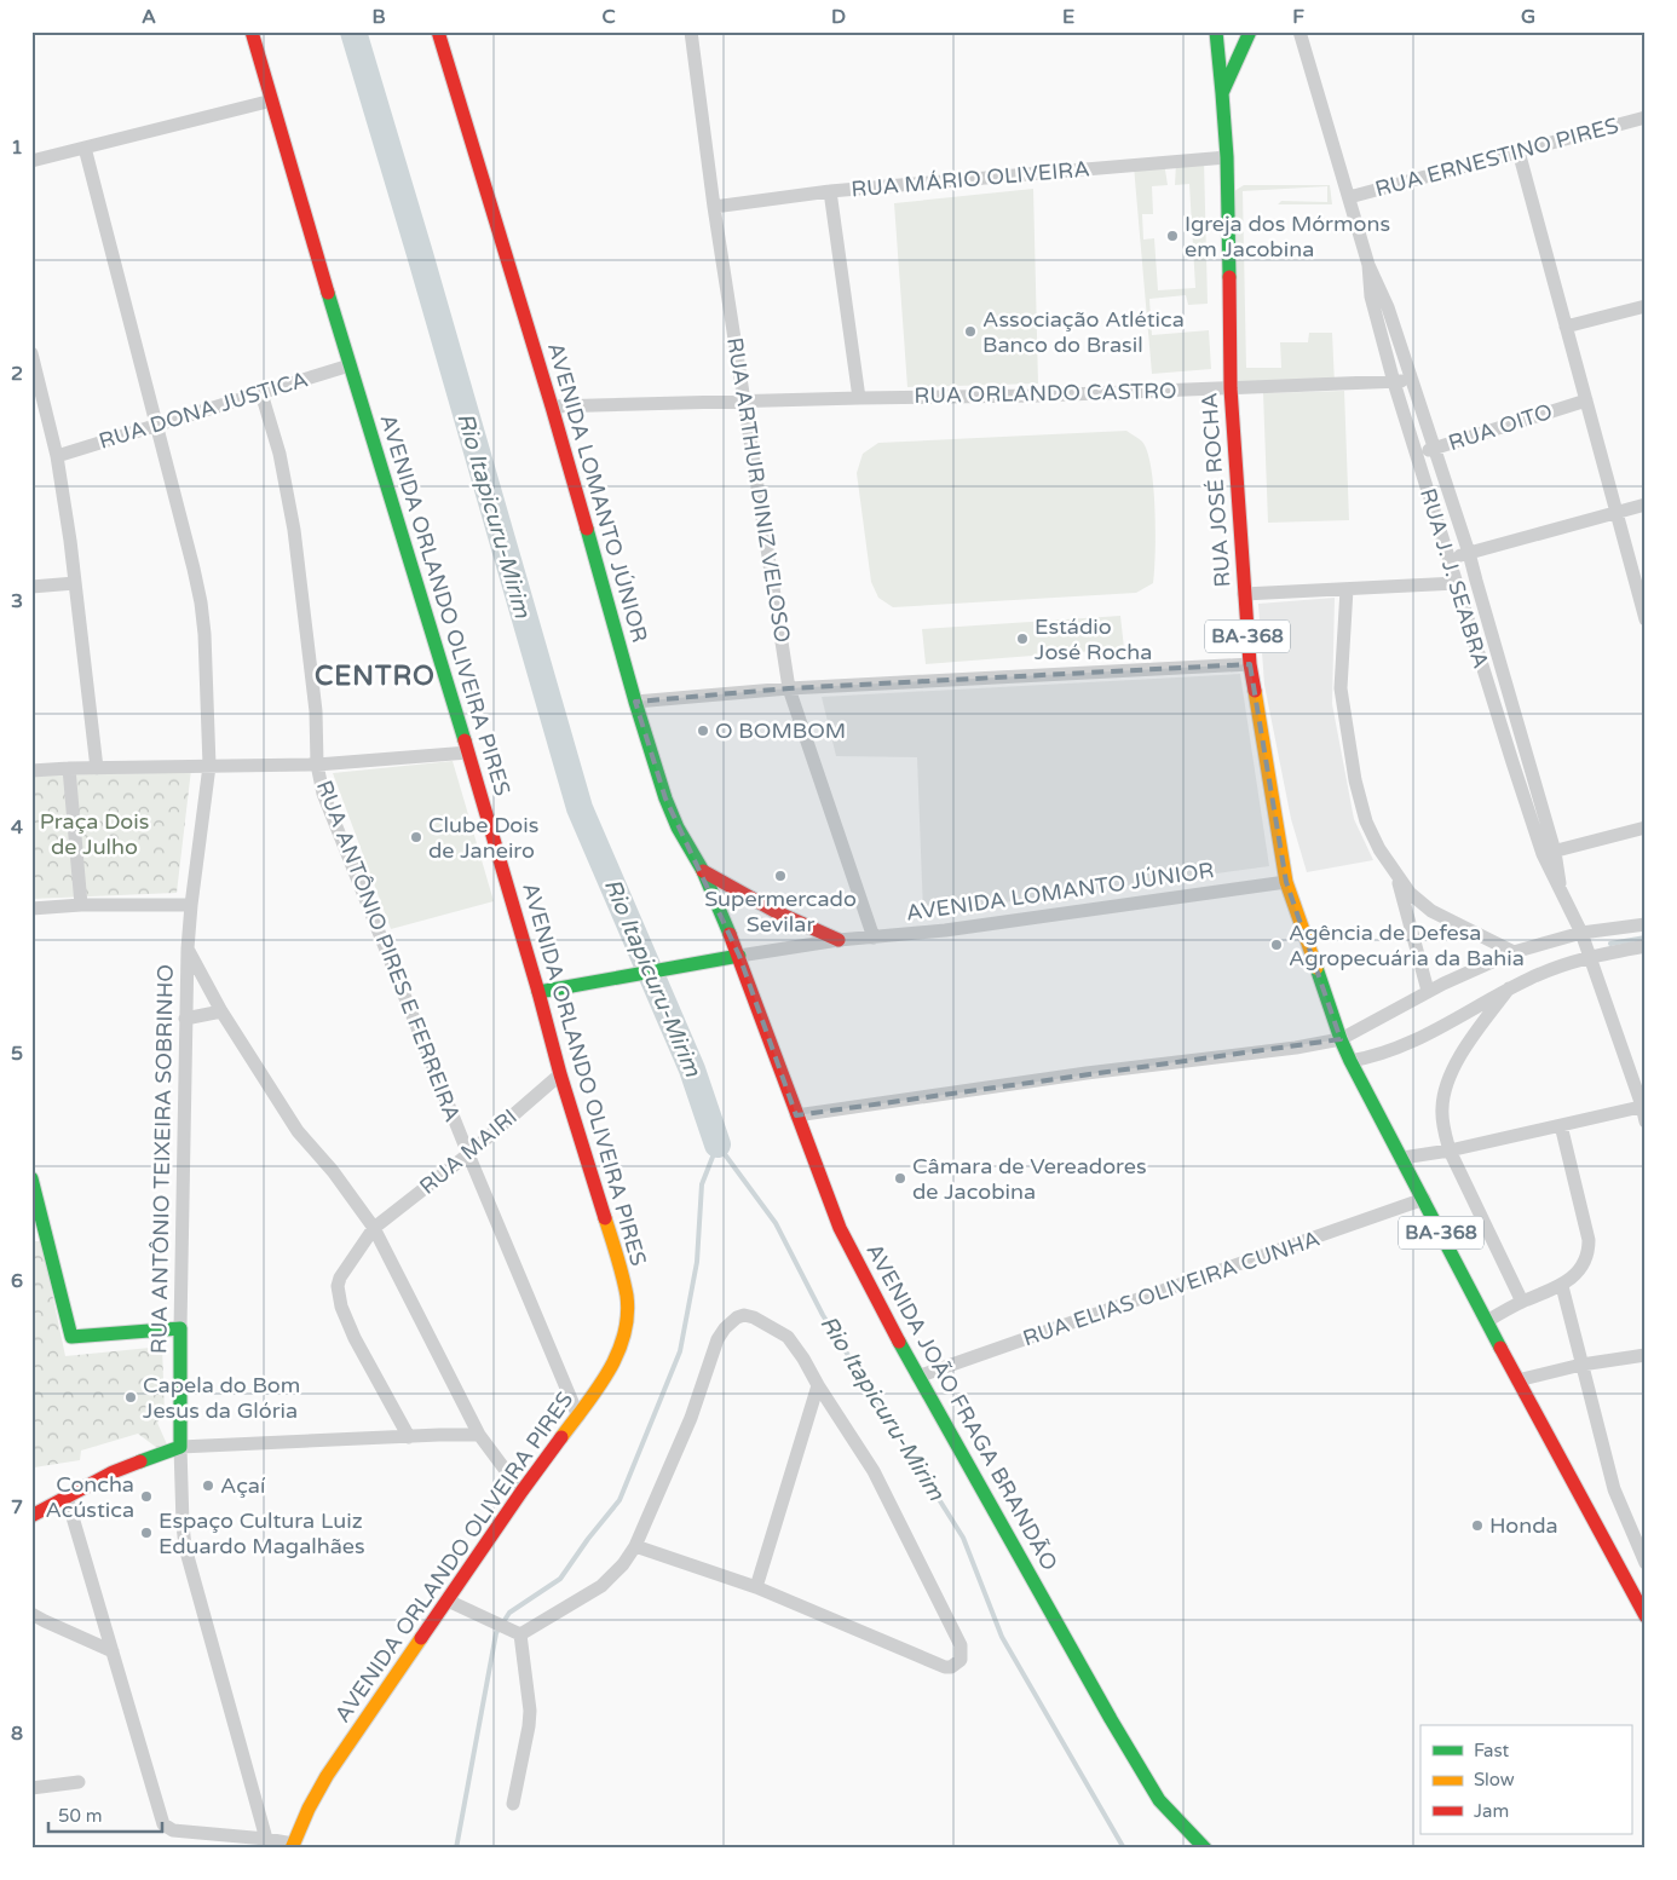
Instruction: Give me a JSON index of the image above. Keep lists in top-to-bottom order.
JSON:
{
  "streets": {
    "main road": [
      "RUA JOSÉ ROCHA",
      "AVENIDA LOMANTO JÚNIOR",
      "AVENIDA ORLANDO OLIVEIRA PIRES",
      "BA-368",
      "RUA ANTÔNIO TEIXEIRA SOBRINHO",
      "AVENIDA JOÃO FRAGA BRANDÃO"
    ],
    "street": [
      "RUA ERNESTINO PIRES",
      "RUA MÁRIO OLIVEIRA",
      "RUA ORLANDO CASTRO",
      "RUA DONA JUSTICA",
      "RUA OITO",
      "RUA ARTHUR DINIZ VELOSO",
      "RUA J. J. SEABRA",
      "RUA ANTÔNIO PIRES E FERREIRA",
      "RUA MAIRI",
      "RUA ELIAS OLIVEIRA CUNHA"
    ]
  },
  "crossings": [
    ["RUA ERNESTINO PIRES", "RUA J. J. SEABRA"],
    ["RUA MÁRIO OLIVEIRA", "RUA ARTHUR DINIZ VELOSO"],
    ["RUA MÁRIO OLIVEIRA", "RUA JOSÉ ROCHA"],
    ["RUA ORLANDO CASTRO", "RUA ARTHUR DINIZ VELOSO"],
    ["RUA ORLANDO CASTRO", "RUA JOSÉ ROCHA"],
    ["RUA ORLANDO CASTRO", "AVENIDA LOMANTO JÚNIOR"],
    ["RUA ORLANDO CASTRO", "RUA J. J. SEABRA"],
    ["RUA DONA JUSTICA", "AVENIDA ORLANDO OLIVEIRA PIRES"],
    ["RUA DONA JUSTICA", "RUA ANTÔNIO PIRES E FERREIRA"],
    ["RUA OITO", "RUA J. J. SEABRA"],
    ["RUA ARTHUR DINIZ VELOSO", "AVENIDA LOMANTO JÚNIOR"],
    ["RUA JOSÉ ROCHA", "AVENIDA LOMANTO JÚNIOR"],
    ["RUA JOSÉ ROCHA", "BA-368"],
    ["AVENIDA LOMANTO JÚNIOR", "BA-368"],
    ["AVENIDA LOMANTO JÚNIOR", "AVENIDA JOÃO FRAGA BRANDÃO"],
    ["AVENIDA ORLANDO OLIVEIRA PIRES", "RUA ANTÔNIO PIRES E FERREIRA"],
    ["AVENIDA ORLANDO OLIVEIRA PIRES", "RUA MAIRI"],
    ["BA-368", "RUA ELIAS OLIVEIRA CUNHA"],
    ["RUA ANTÔNIO PIRES E FERREIRA", "RUA MAIRI"],
    ["RUA ELIAS OLIVEIRA CUNHA", "AVENIDA JOÃO FRAGA BRANDÃO"]
  ],
  "districts": ["CENTRO"],
  "water": ["Rio Itapicuru-Mirim"],
  "parks": ["Praça Dois de Julho"],
  "places": [
    "Igreja dos Mórmons em Jacobina",
    "Associação Atlética Banco do Brasil",
    "Estádio José Rocha",
    "O BOMBOM",
    "Clube Dois de Janeiro",
    "Supermercado Sevilar",
    "Agência de Defesa Agropecuária da Bahia",
    "Câmara de Vereadores de Jacobina",
    "Capela do Bom Jesus da Glória",
    "Açaí",
    "Concha Acústica",
    "Honda",
    "Espaço Cultura Luiz Eduardo Magalhães"
  ],
  "legend": ["Fast", "Slow", "Jam"],
  "scale_bar": "50 m",
  "grid": {
    "columns": [
      "A",
      "B",
      "C",
      "D",
      "E",
      "F",
      "G"
    ],
    "rows": [
      "1",
      "2",
      "3",
      "4",
      "5",
      "6",
      "7",
      "8"
    ]
  }
}
